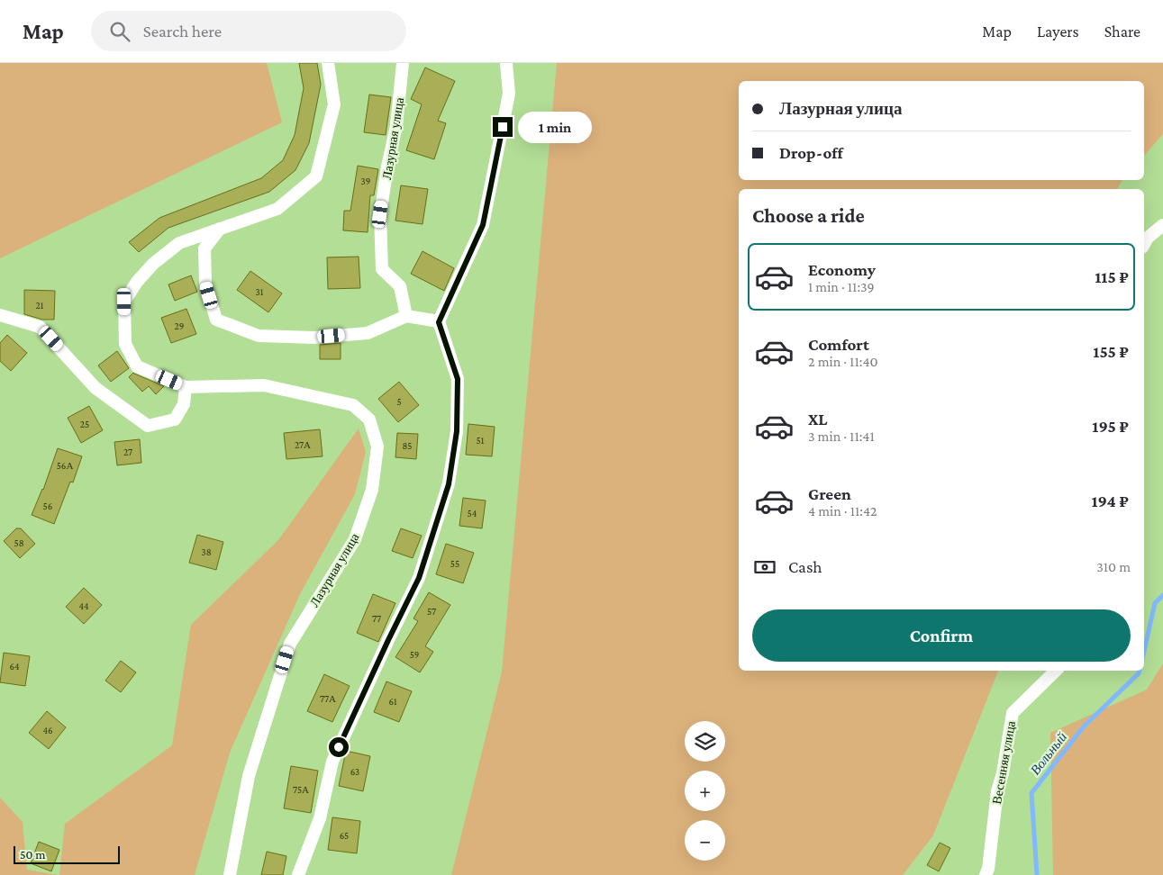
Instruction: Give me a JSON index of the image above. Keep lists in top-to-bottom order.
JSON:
{
  "streets": {
    "street": ["Лазурная улица", "Весенняя улица"]
  },
  "water": ["Вольный"],
  "house_numbers": [
    "39",
    "31",
    "21",
    "29",
    "5",
    "25",
    "51",
    "27А",
    "85",
    "27",
    "56А",
    "56",
    "54",
    "58",
    "38",
    "55",
    "44",
    "57",
    "77",
    "59",
    "64",
    "77А",
    "61",
    "46",
    "63",
    "75А",
    "65"
  ],
  "scale_bar": "50 m",
  "page": {
    "header": "Map",
    "search": "Search here",
    "nav": ["Map", "Layers", "Share"],
    "banner": ["Лазурная улица", "Drop-off"],
    "bubble": "1 min",
    "heading": "Choose a ride",
    "list": [
      {
        "name": "Economy",
        "note": "1 min · 11:39",
        "value": "115 ₽"
      },
      {
        "name": "Comfort",
        "note": "2 min · 11:40",
        "value": "155 ₽"
      },
      {
        "name": "XL",
        "note": "3 min · 11:41",
        "value": "195 ₽"
      },
      {
        "name": "Green",
        "note": "4 min · 11:42",
        "value": "194 ₽"
      }
    ],
    "pay": ["Cash", "310 m"],
    "buttons": "Confirm",
    "map_buttons": ["+", "−"],
    "scale": "50 m"
  }
}
